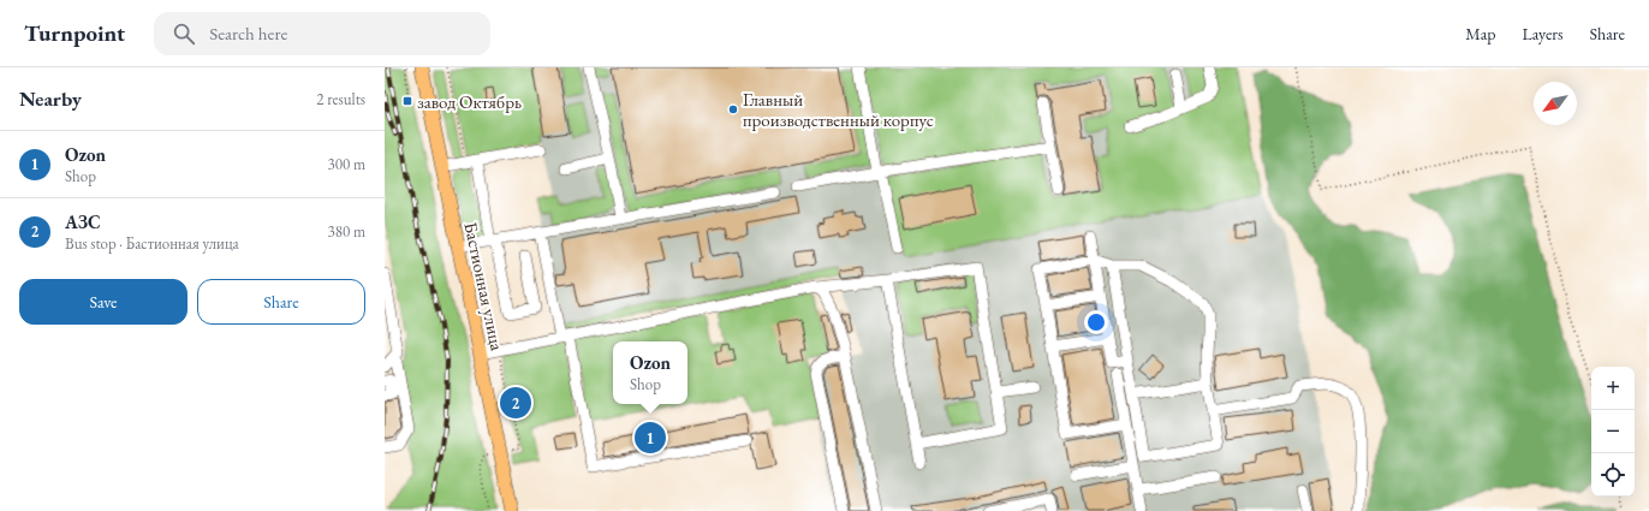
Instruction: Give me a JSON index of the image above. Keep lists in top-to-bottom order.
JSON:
{
  "streets": {
    "main road": ["Бастионная улица"]
  },
  "places": {
    "transit": ["завод Октябрь"],
    "other": ["Главный производственный корпус"]
  },
  "north": "bottom left",
  "page": {
    "header": "Turnpoint",
    "search": "Search here",
    "nav": ["Map", "Layers", "Share"],
    "heading": ["Nearby", "2 results"],
    "list": [
      {
        "mark": "1",
        "name": "Ozon",
        "note": "Shop",
        "value": "300 m"
      },
      {
        "mark": "2",
        "name": "АЗС",
        "note": "Bus stop · Бастионная улица",
        "value": "380 m"
      }
    ],
    "buttons": ["Save", "Share"],
    "popup": ["Ozon", "Shop"],
    "map_buttons": ["+", "−"],
    "pins": ["2", "1"]
  }
}
